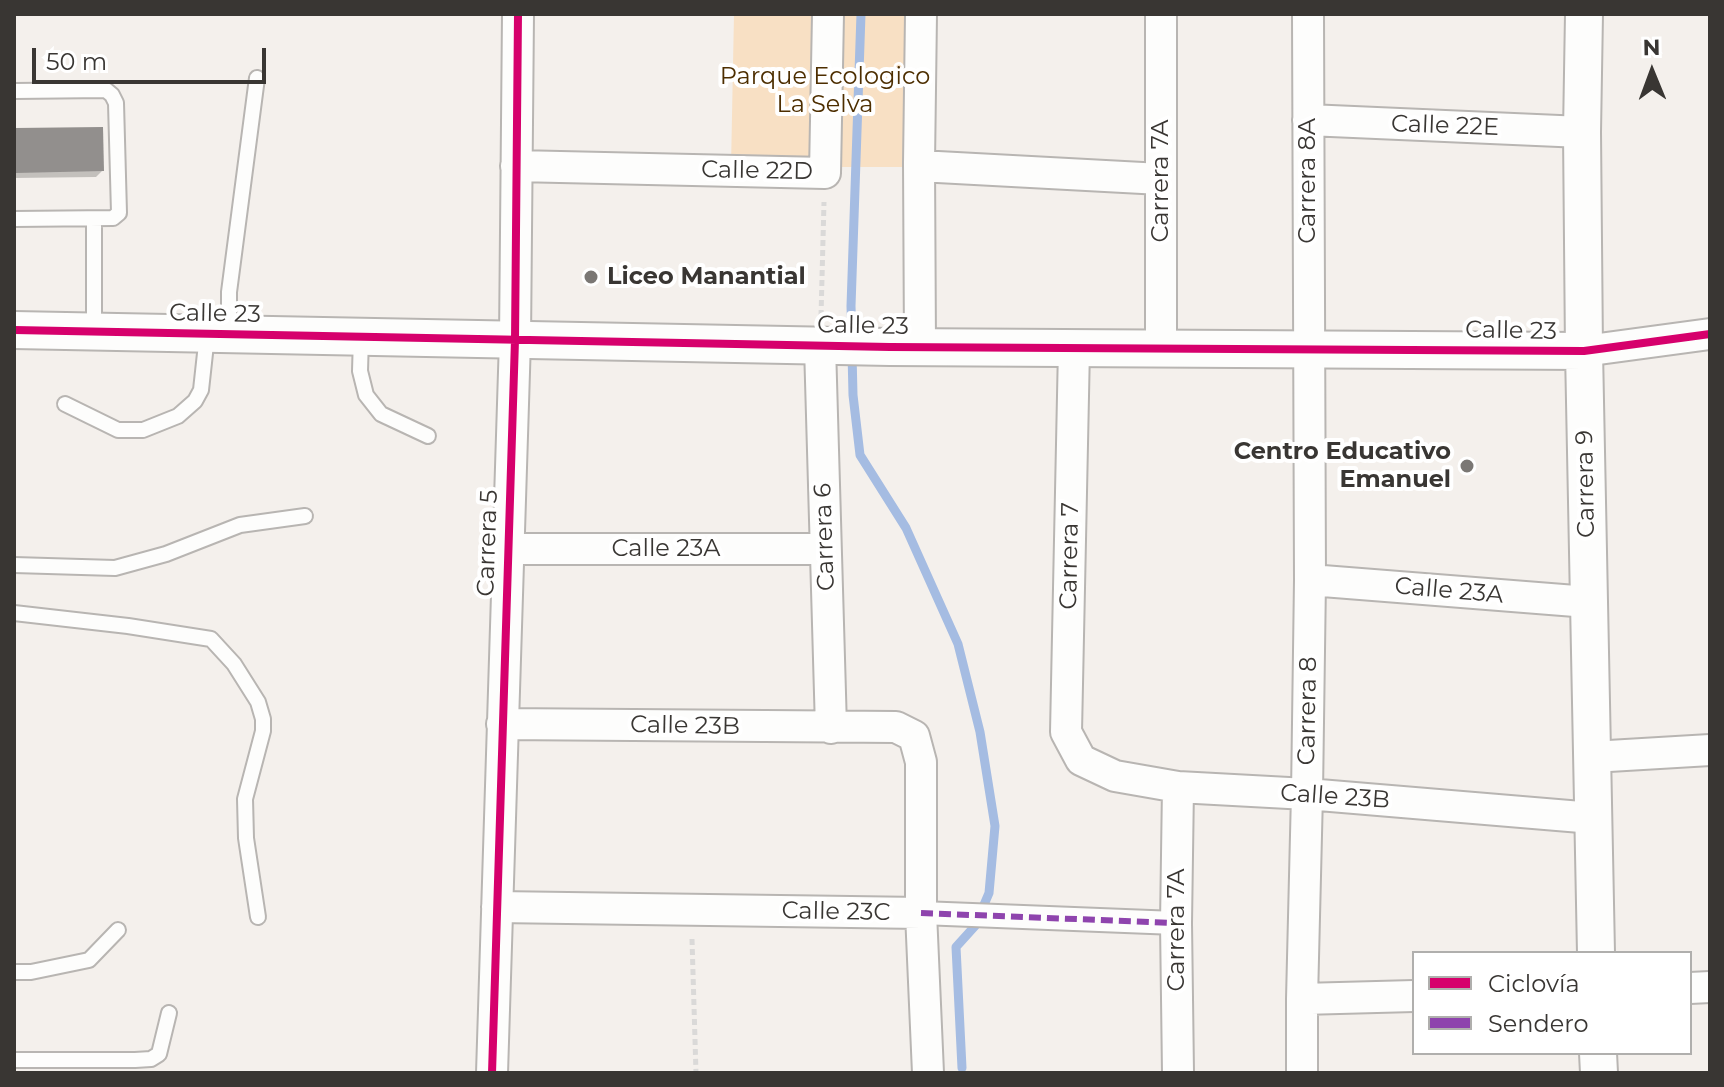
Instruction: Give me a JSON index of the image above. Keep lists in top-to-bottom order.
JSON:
{
  "streets": {
    "street": [
      "Calle 22E",
      "Calle 22D",
      "Carrera 7A",
      "Carrera 8A",
      "Calle 23",
      "Carrera 9",
      "Carrera 6",
      "Carrera 5",
      "Calle 23A",
      "Carrera 7",
      "Carrera 8",
      "Calle 23B",
      "Calle 23C"
    ]
  },
  "crossings": [
    ["Calle 22E", "Carrera 8A"],
    ["Calle 22E", "Carrera 9"],
    ["Calle 22D", "Calle 23"],
    ["Calle 22D", "Carrera 6"],
    ["Calle 22D", "Carrera 5"],
    ["Carrera 7A", "Calle 23"],
    ["Carrera 7A", "Calle 23B"],
    ["Carrera 7A", "Calle 23C"],
    ["Carrera 8A", "Calle 23"],
    ["Carrera 8A", "Carrera 8"],
    ["Calle 23", "Carrera 9"],
    ["Calle 23", "Carrera 6"],
    ["Calle 23", "Carrera 5"],
    ["Calle 23", "Carrera 7"],
    ["Calle 23", "Carrera 8"],
    ["Carrera 9", "Calle 23A"],
    ["Carrera 9", "Calle 23B"],
    ["Carrera 6", "Calle 23A"],
    ["Carrera 6", "Calle 23B"],
    ["Carrera 5", "Calle 23A"],
    ["Carrera 5", "Calle 23B"],
    ["Carrera 5", "Calle 23C"],
    ["Calle 23A", "Carrera 8"],
    ["Carrera 7", "Calle 23B"],
    ["Carrera 8", "Calle 23B"],
    ["Calle 23B", "Calle 23C"]
  ],
  "parks": ["Parque Ecologico La Selva"],
  "places": ["Liceo Manantial", "Centro Educativo Emanuel"],
  "legend": ["Ciclovía", "Sendero"],
  "scale_bar": "50 m",
  "north": "top"
}
